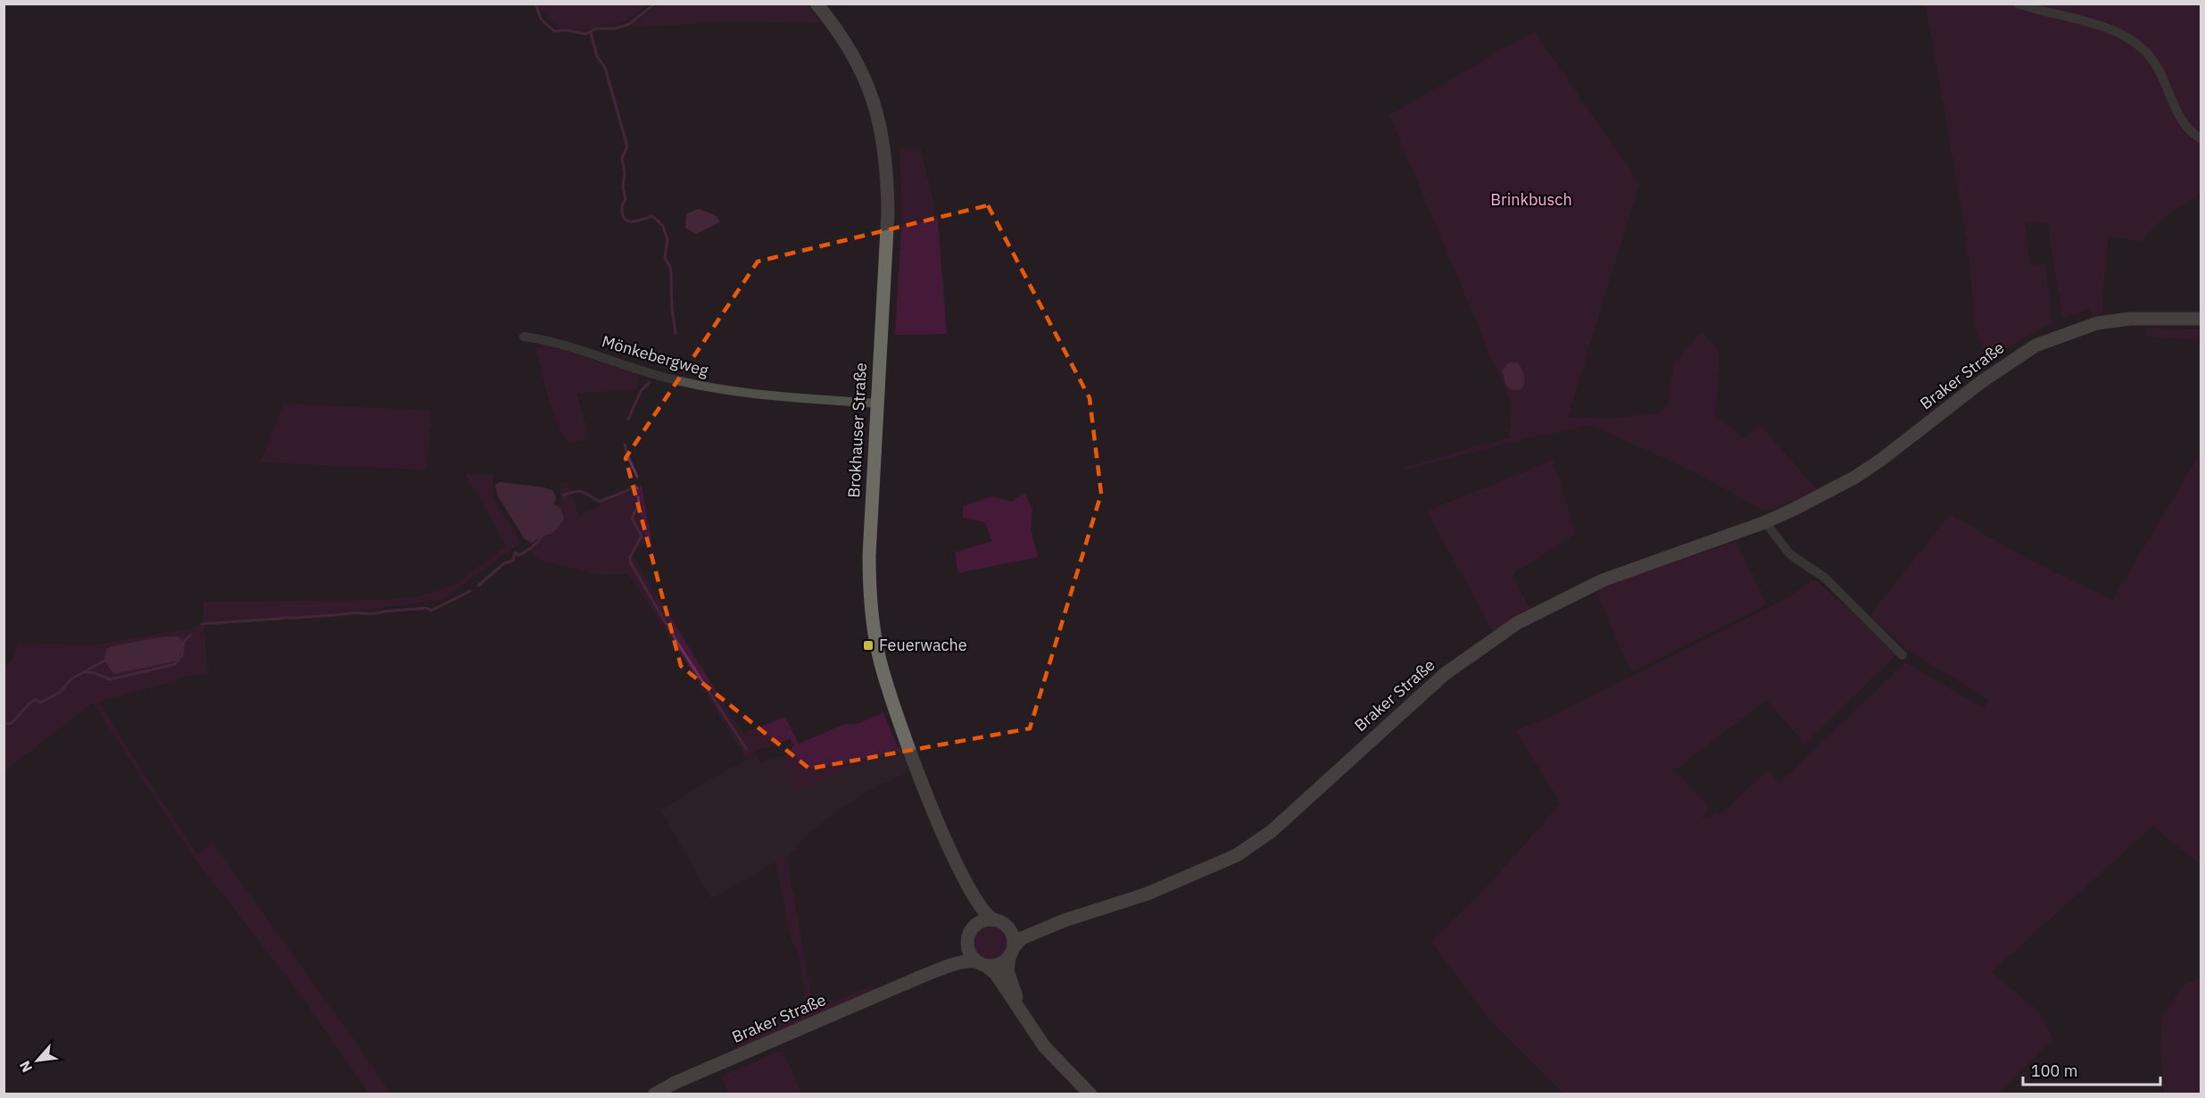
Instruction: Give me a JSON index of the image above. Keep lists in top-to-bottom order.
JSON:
{
  "streets": {
    "street": ["Mönkebergweg", "Braker Straße", "Brokhauser Straße"]
  },
  "crossings": [
    ["Mönkebergweg", "Brokhauser Straße"],
    ["Braker Straße", "Brokhauser Straße"]
  ],
  "parks": ["Brinkbusch"],
  "places": {
    "transit": ["Feuerwache"]
  },
  "scale_bar": "100 m",
  "north": "bottom left"
}
